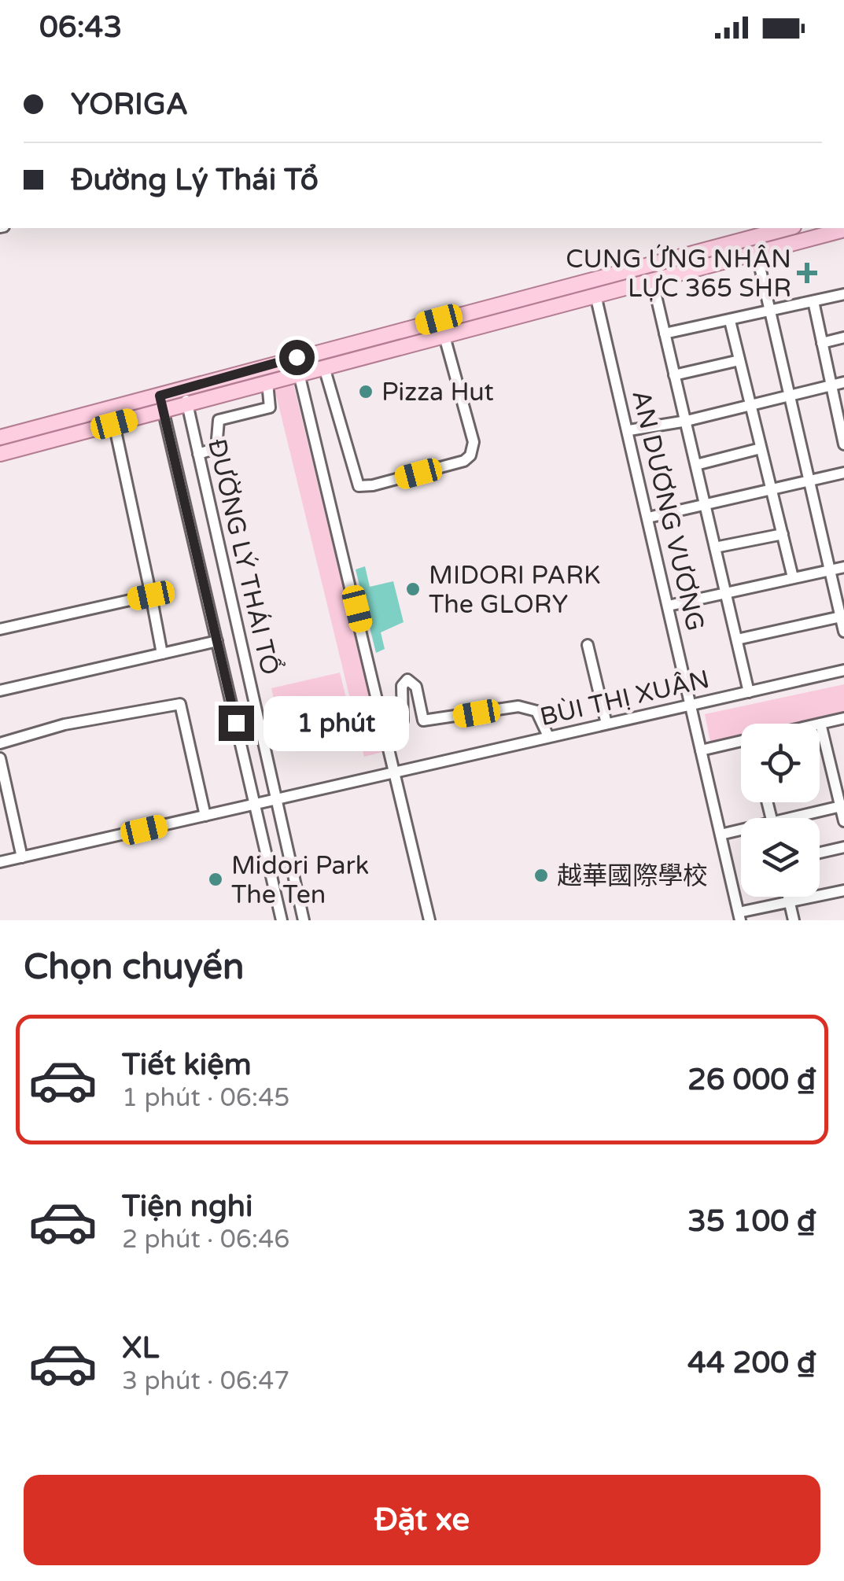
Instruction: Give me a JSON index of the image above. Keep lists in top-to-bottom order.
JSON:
{
  "streets": {
    "street": ["AN DƯƠNG VƯƠNG", "ĐƯỜNG LÝ THÁI TỔ", "BÙI THỊ XUÂN"]
  },
  "crossings": [
    ["AN DƯƠNG VƯƠNG", "BÙI THỊ XUÂN"],
    ["ĐƯỜNG LÝ THÁI TỔ", "BÙI THỊ XUÂN"]
  ],
  "places": {
    "health": ["CUNG ỨNG NHÂN LỰC 365 SHR"],
    "other": [
      "Pizza Hut",
      "MIDORI PARK The GLORY",
      "越華國際學校",
      "Midori Park The Ten"
    ]
  },
  "page": {
    "status": "06:43",
    "banner": ["YORIGA", "Đường Lý Thái Tổ"],
    "bubble": "1 phút",
    "heading": "Chọn chuyến",
    "list": [
      {
        "name": "Tiết kiệm",
        "note": "1 phút · 06:45",
        "value": "26 000 ₫"
      },
      {
        "name": "Tiện nghi",
        "note": "2 phút · 06:46",
        "value": "35 100 ₫"
      },
      {
        "name": "XL",
        "note": "3 phút · 06:47",
        "value": "44 200 ₫"
      }
    ],
    "buttons": "Đặt xe"
  }
}
